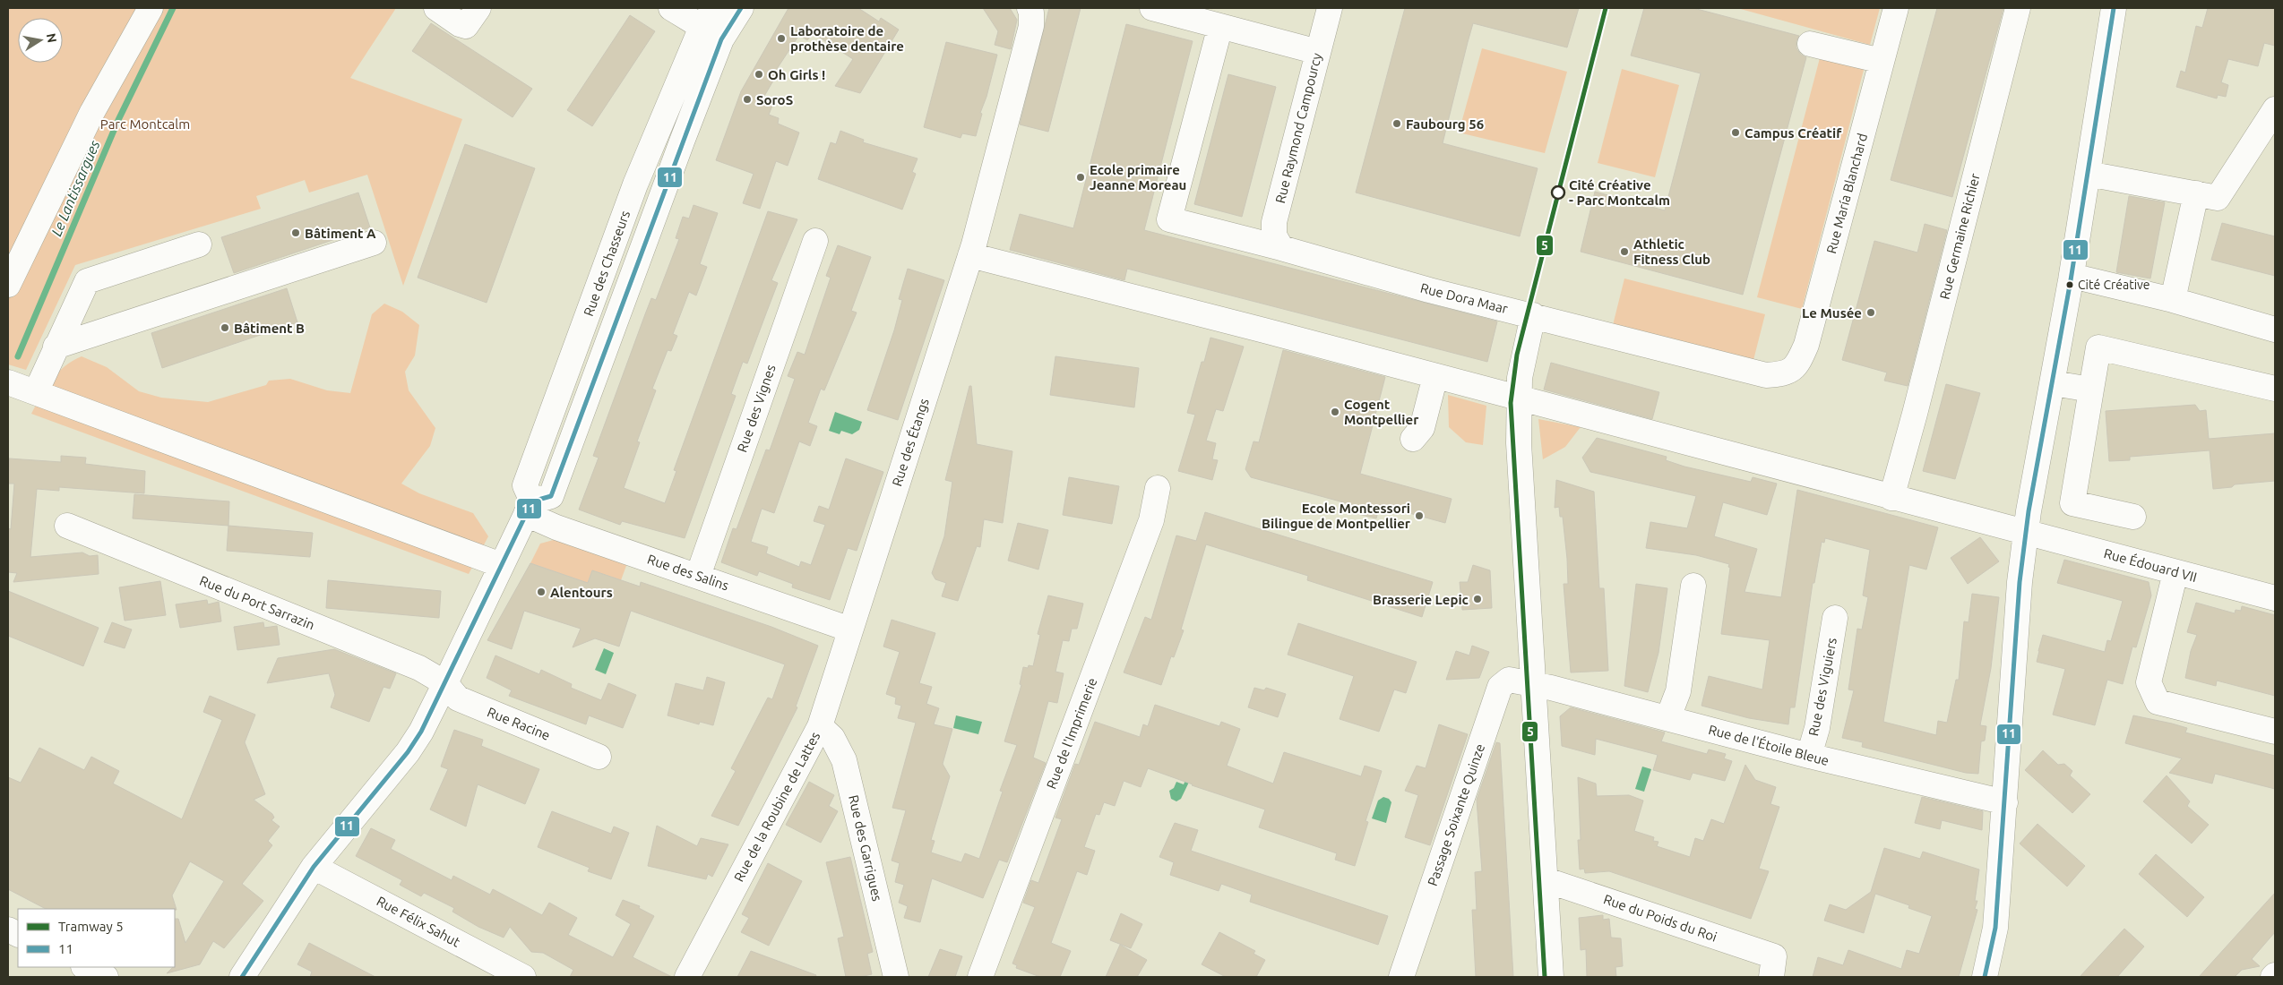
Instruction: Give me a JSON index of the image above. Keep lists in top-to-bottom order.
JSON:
{
  "streets": {
    "street": [
      "Rue Raymond Campourcy",
      "Rue María Blanchard",
      "Rue Germaine Richier",
      "Rue des Chasseurs",
      "Rue Dora Maar",
      "Rue des Vignes",
      "Rue des Étangs",
      "Rue Édouard VII",
      "Rue des Salins",
      "Rue du Port Sarrazin",
      "Rue des Viguiers",
      "Rue Racine",
      "Rue de l'Imprimerie",
      "Rue de l'Étoile Bleue",
      "Rue de la Roubine de Lattes",
      "Passage Soixante Quinze",
      "Rue des Garrigues",
      "Rue du Poids du Roi",
      "Rue Félix Sahut"
    ]
  },
  "crossings": [
    ["Rue Raymond Campourcy", "Rue Dora Maar"],
    ["Rue María Blanchard", "Rue Dora Maar"],
    ["Rue Germaine Richier", "Rue Édouard VII"],
    ["Rue des Chasseurs", "Rue des Salins"],
    ["Rue des Vignes", "Rue des Salins"],
    ["Rue des Étangs", "Rue Édouard VII"],
    ["Rue des Étangs", "Rue des Salins"],
    ["Rue des Étangs", "Rue de la Roubine de Lattes"],
    ["Rue des Salins", "Rue de la Roubine de Lattes"],
    ["Rue du Port Sarrazin", "Rue Racine"],
    ["Rue des Viguiers", "Rue de l'Étoile Bleue"],
    ["Rue de l'Étoile Bleue", "Passage Soixante Quinze"],
    ["Rue de la Roubine de Lattes", "Rue des Garrigues"]
  ],
  "water": ["Le Lantissargues"],
  "parks": ["Parc Montcalm"],
  "places": [
    "Laboratoire de prothèse dentaire",
    "Oh Girls !",
    "SoroS",
    "Faubourg 56",
    "Campus Créatif",
    "Ecole primaire Jeanne Moreau",
    "Cité Créative - Parc Montcalm",
    "Bâtiment A",
    "Athletic Fitness Club",
    "Cité Créative",
    "Le Musée",
    "Bâtiment B",
    "Cogent Montpellier",
    "Ecole Montessori Bilingue de Montpellier",
    "Alentours",
    "Brasserie Lepic"
  ],
  "lines": ["tram line 5", "transit line 11"],
  "legend": ["Tramway 5", "11"],
  "north": "right"
}
